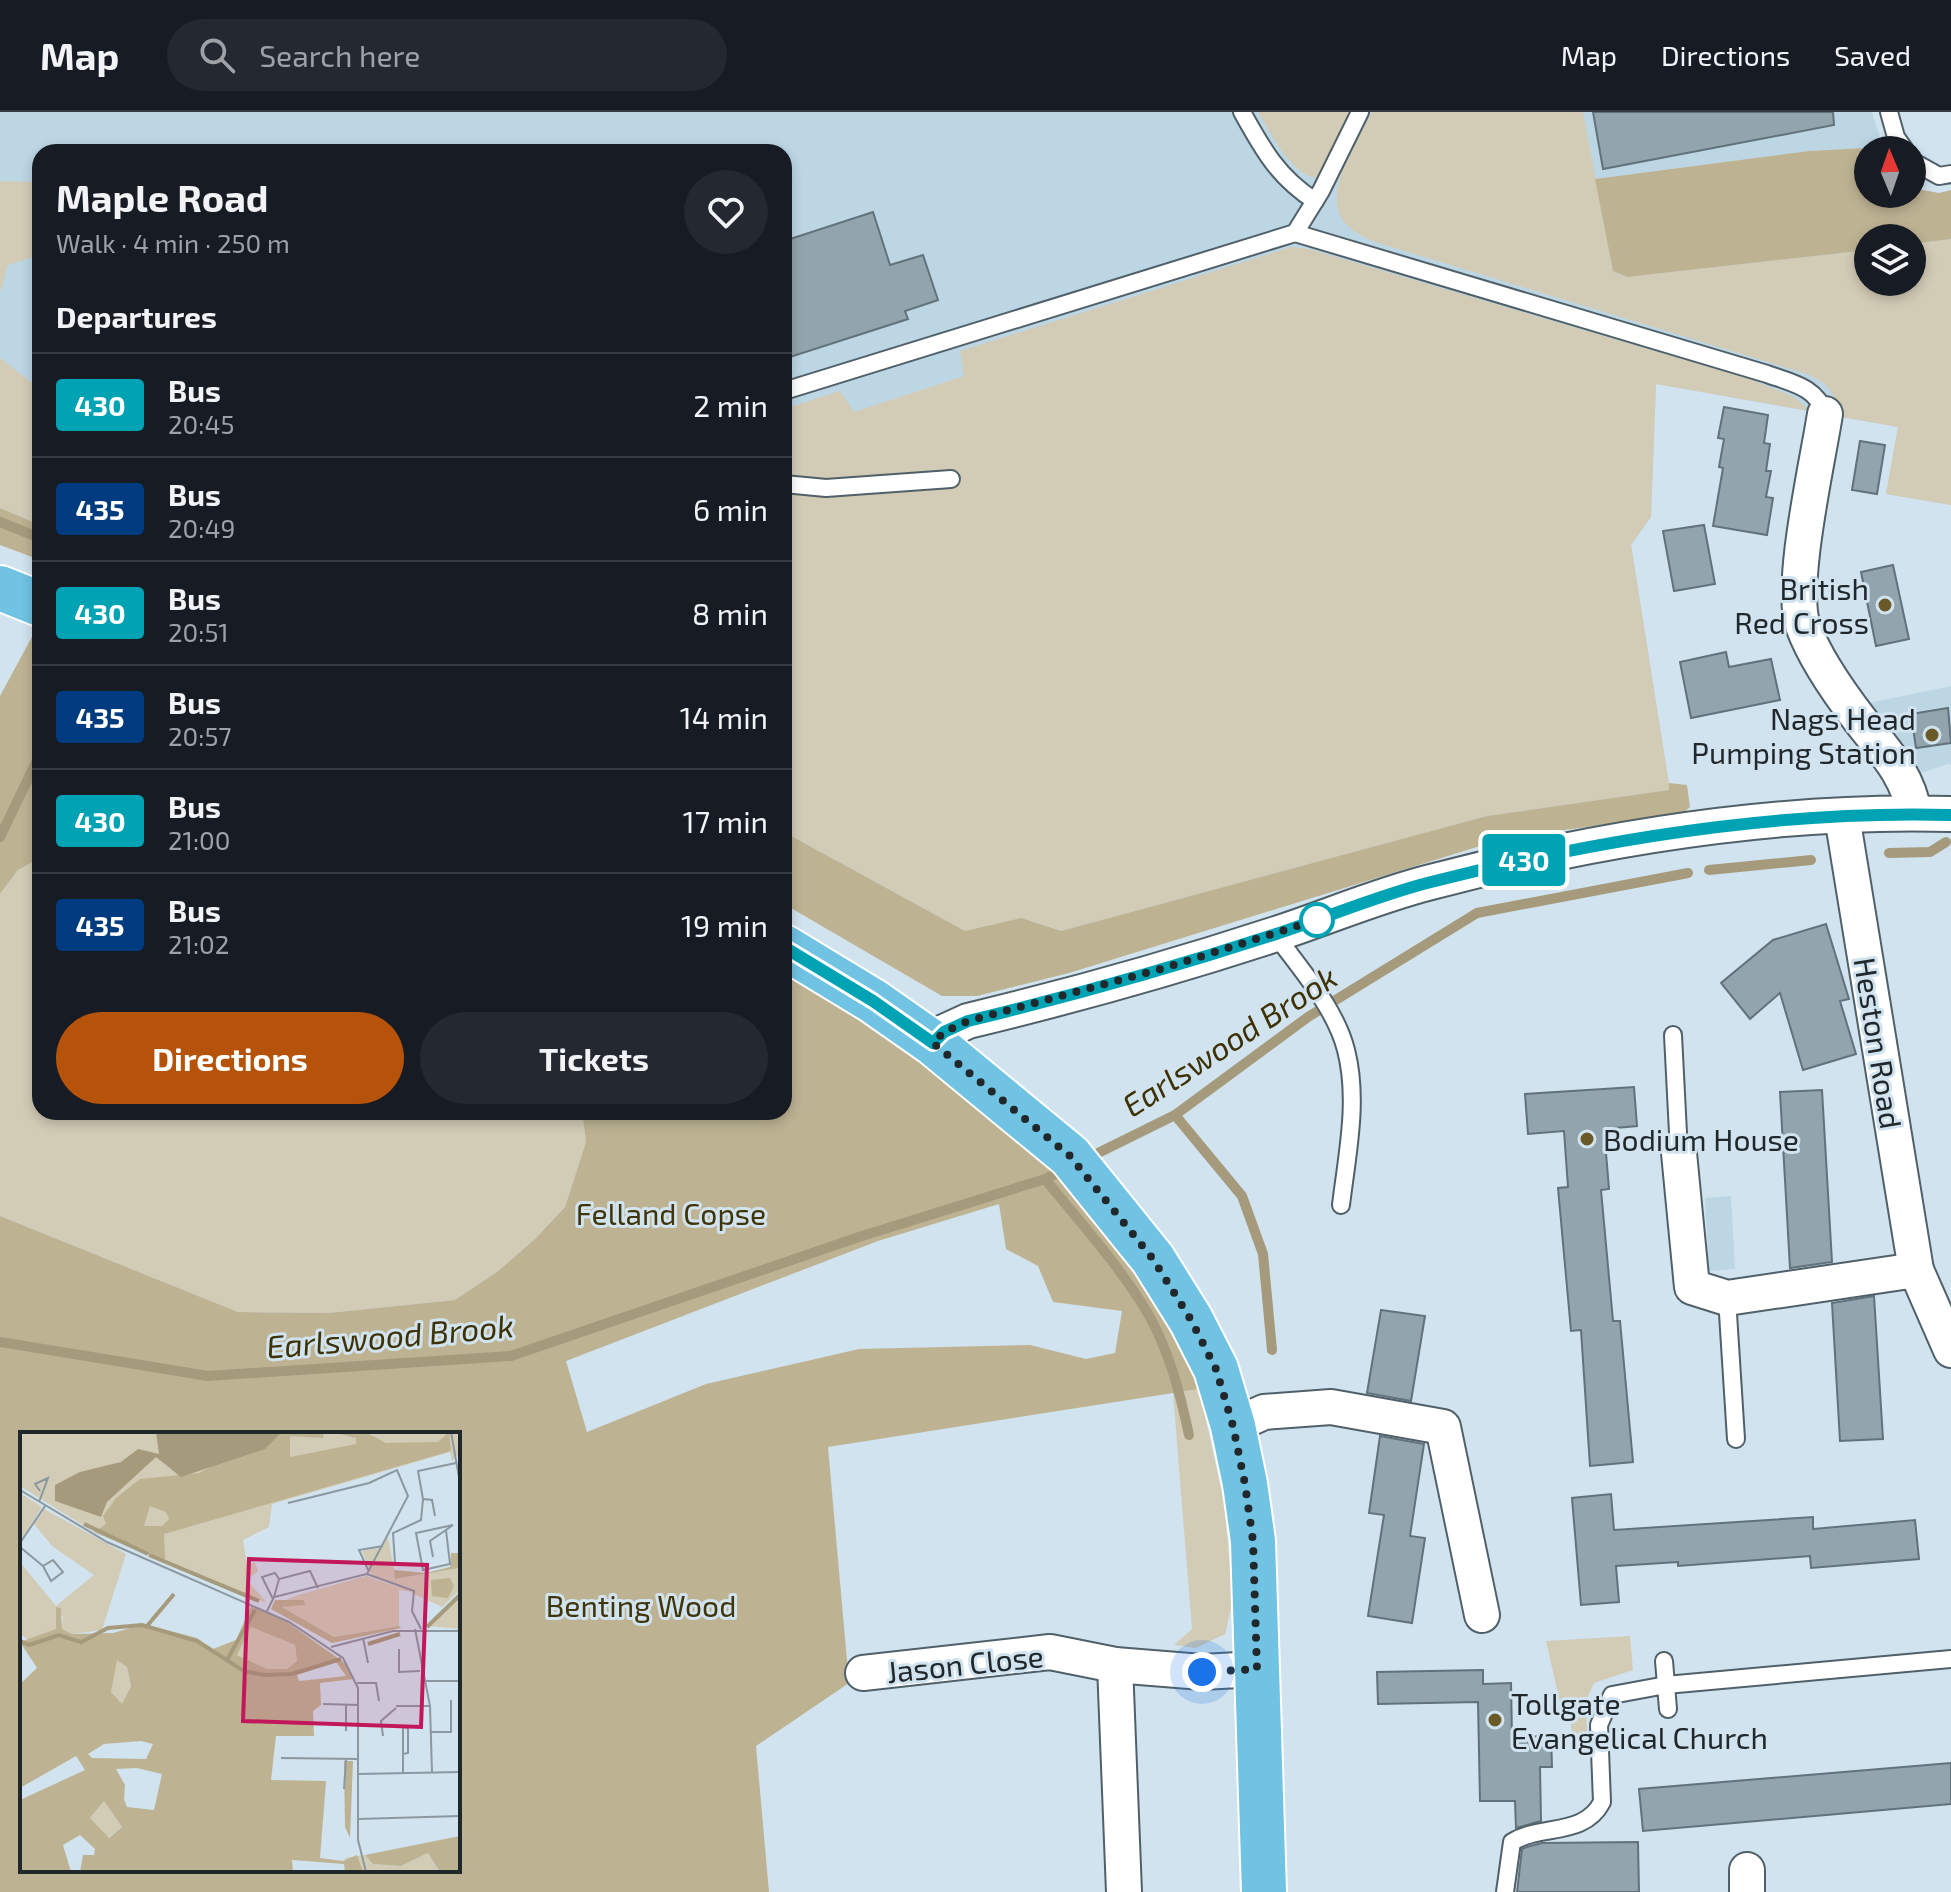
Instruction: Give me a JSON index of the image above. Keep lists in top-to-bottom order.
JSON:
{
  "streets": {
    "street": ["Heston Road", "Jason Close"]
  },
  "water": ["Earlswood Brook"],
  "parks": ["Felland Copse", "Benting Wood"],
  "places": [
    "British Red Cross",
    "Nags Head Pumping Station",
    "Bodium House",
    "Tollgate Evangelical Church"
  ],
  "lines": ["bus line 430"],
  "north": "top",
  "page": {
    "header": "Map",
    "search": "Search here",
    "nav": ["Map", "Directions", "Saved"],
    "on_map": "430",
    "heading": [
      ["Maple Road", "Walk · 4 min · 250 m"],
      "Departures"
    ],
    "list": [
      {
        "mark": "430",
        "name": "Bus",
        "note": "20:45",
        "value": "2 min"
      },
      {
        "mark": "435",
        "name": "Bus",
        "note": "20:49",
        "value": "6 min"
      },
      {
        "mark": "430",
        "name": "Bus",
        "note": "20:51",
        "value": "8 min"
      },
      {
        "mark": "435",
        "name": "Bus",
        "note": "20:57",
        "value": "14 min"
      },
      {
        "mark": "430",
        "name": "Bus",
        "note": "21:00",
        "value": "17 min"
      },
      {
        "mark": "435",
        "name": "Bus",
        "note": "21:02",
        "value": "19 min"
      }
    ],
    "buttons": ["Directions", "Tickets"]
  }
}
